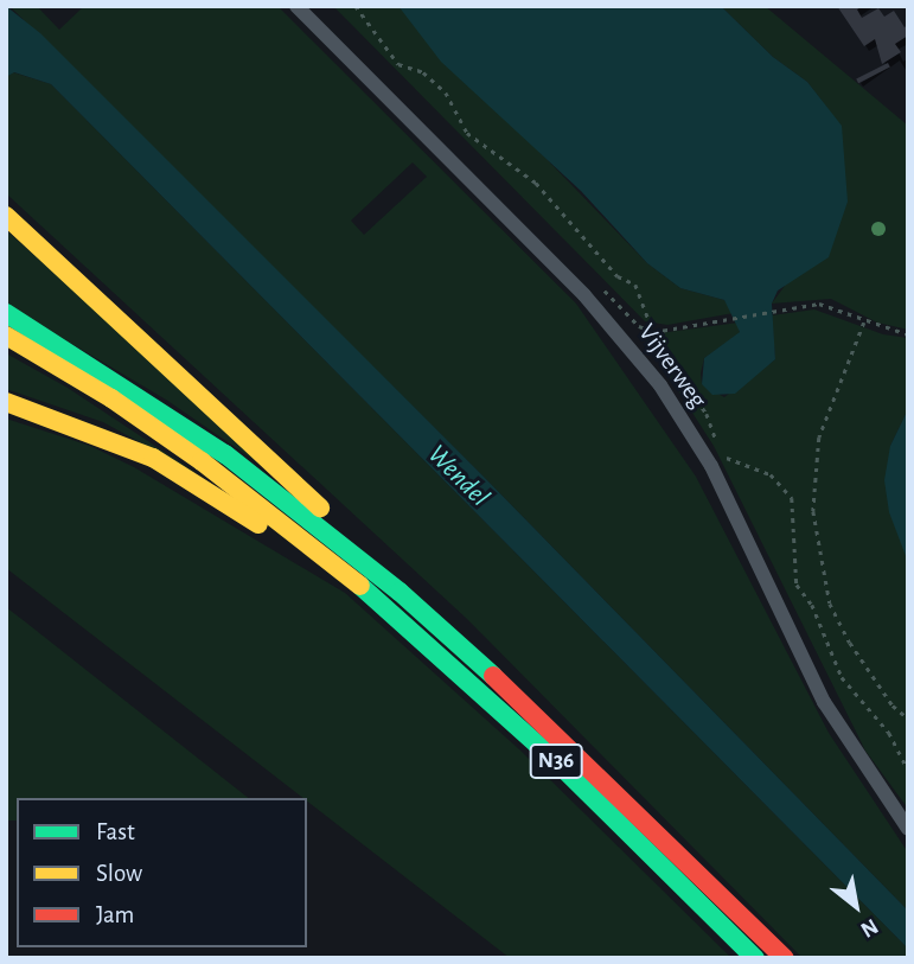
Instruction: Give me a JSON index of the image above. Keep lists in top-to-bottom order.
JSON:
{
  "streets": {
    "highway": ["N36"],
    "street": ["Vijverweg"]
  },
  "water": ["Wendel"],
  "legend": ["Fast", "Slow", "Jam"],
  "north": "bottom right"
}
